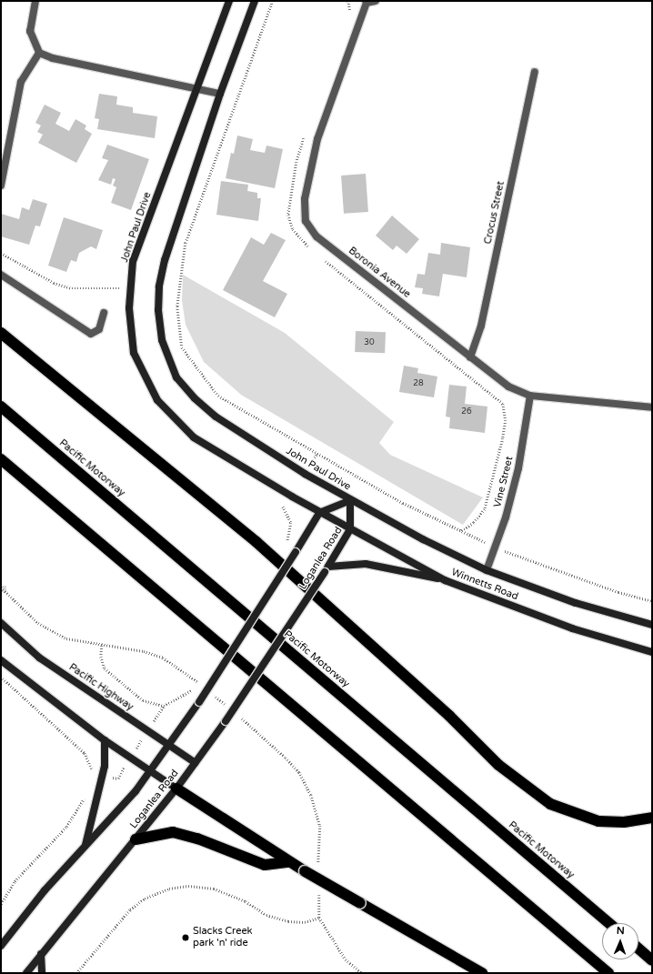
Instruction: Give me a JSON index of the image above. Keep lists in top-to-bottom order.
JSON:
{
  "streets": {
    "highway": ["Pacific Motorway"],
    "main road": [
      "John Paul Drive",
      "Loganlea Road",
      "Winnetts Road",
      "Pacific Highway"
    ],
    "street": ["Crocus Street", "Boronia Avenue", "Vine Street"]
  },
  "crossings": [
    ["Crocus Street", "Boronia Avenue"],
    ["John Paul Drive", "Loganlea Road"],
    ["John Paul Drive", "Winnetts Road"],
    ["Boronia Avenue", "Vine Street"],
    ["Vine Street", "Winnetts Road"],
    ["Loganlea Road", "Winnetts Road"],
    ["Loganlea Road", "Pacific Highway"]
  ],
  "places": ["Slacks Creek park 'n' ride"],
  "house_numbers": ["30", "28", "26"],
  "north": "top"
}
